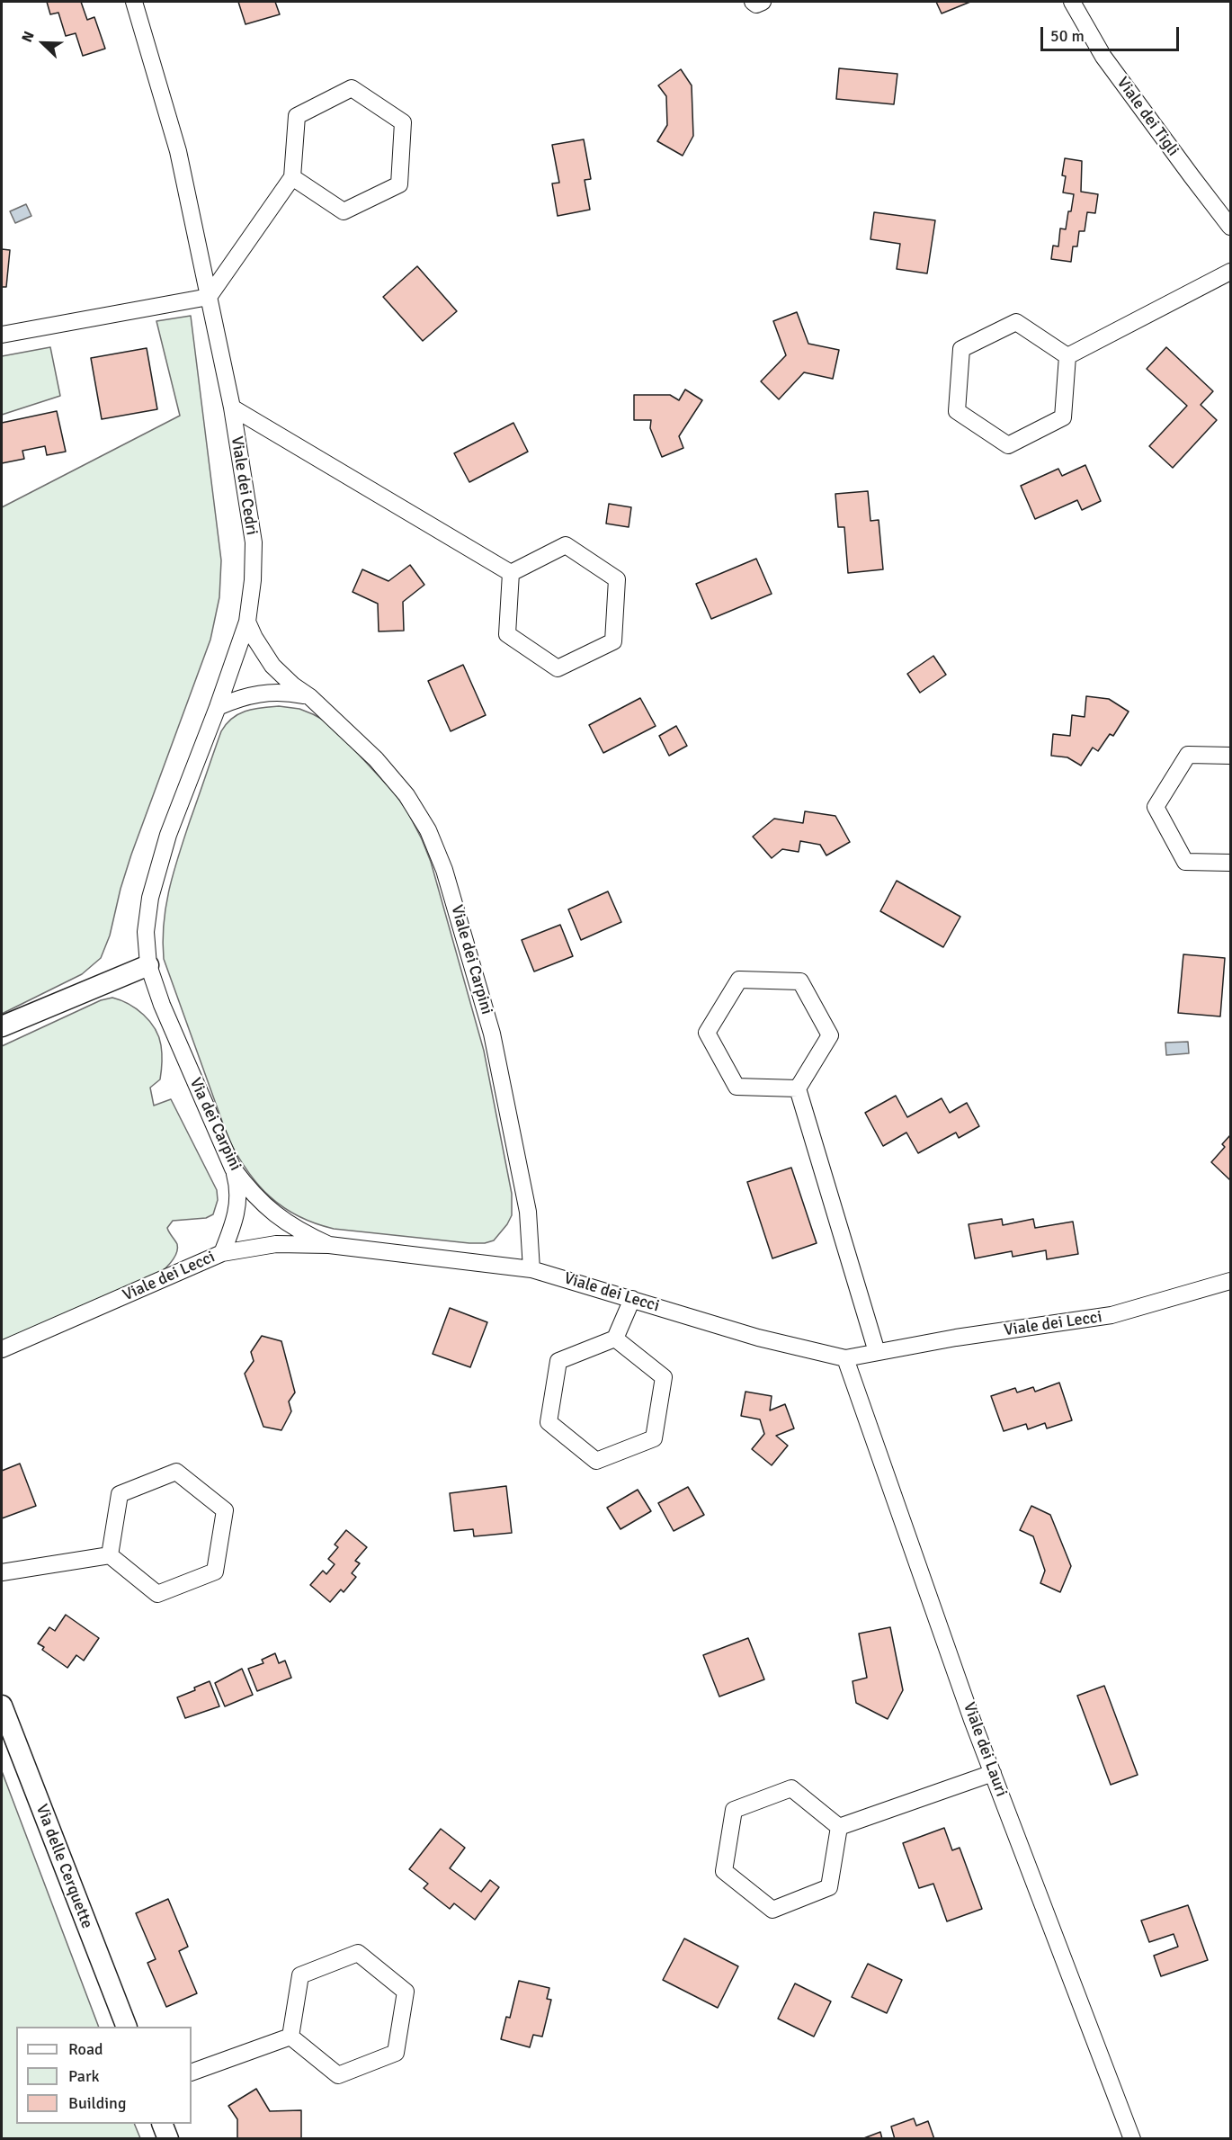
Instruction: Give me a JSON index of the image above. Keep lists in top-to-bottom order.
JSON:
{
  "streets": {
    "street": [
      "Viale dei Tigli",
      "Viale dei Cedri",
      "Viale dei Carpini",
      "Via dei Carpini",
      "Viale dei Lecci",
      "Viale dei Lauri",
      "Via delle Cerquette"
    ]
  },
  "crossings": [
    ["Viale dei Cedri", "Viale dei Carpini"],
    ["Viale dei Cedri", "Via dei Carpini"],
    ["Viale dei Carpini", "Viale dei Lecci"],
    ["Via dei Carpini", "Viale dei Lecci"],
    ["Viale dei Lecci", "Viale dei Lauri"]
  ],
  "legend": ["Road", "Park", "Building"],
  "scale_bar": "50 m",
  "north": "top left"
}
